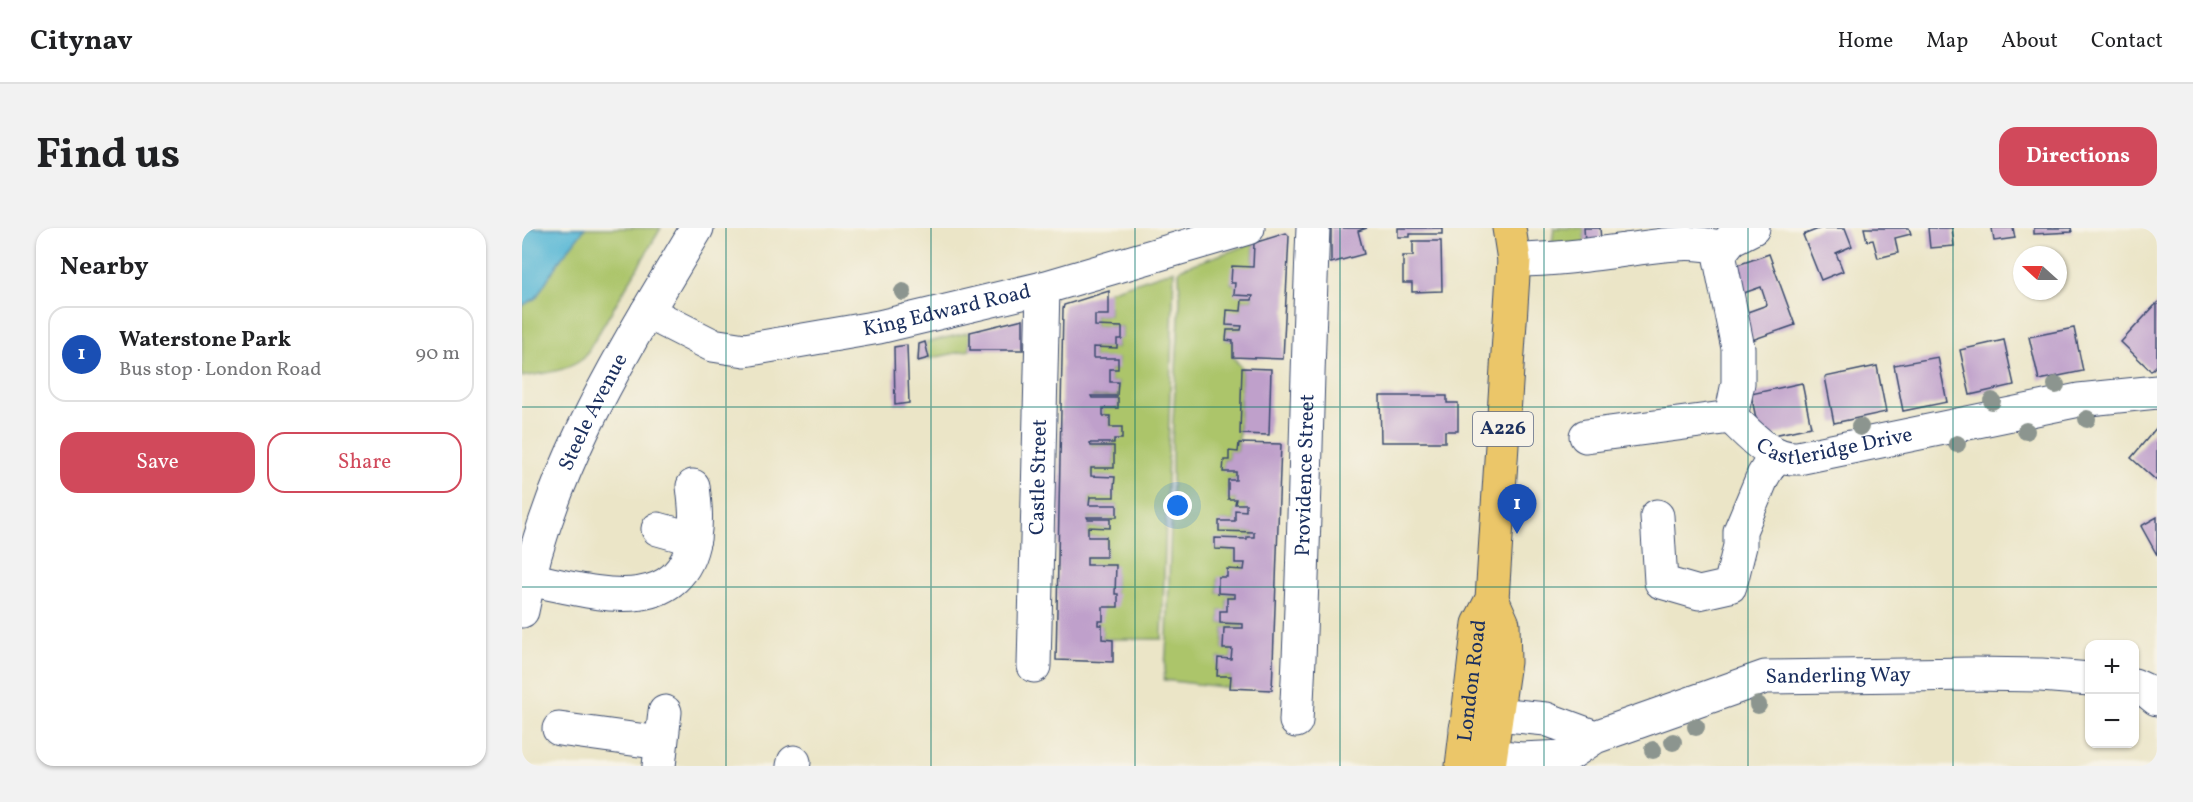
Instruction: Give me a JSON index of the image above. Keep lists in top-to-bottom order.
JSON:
{
  "streets": {
    "main road": ["A226", "London Road"],
    "street": [
      "King Edward Road",
      "Steele Avenue",
      "Castleridge Drive",
      "Providence Street",
      "Castle Street",
      "Sanderling Way"
    ]
  },
  "crossings": [
    ["King Edward Road", "Steele Avenue"],
    ["King Edward Road", "Castle Street"],
    ["Sanderling Way", "London Road"]
  ],
  "north": "left",
  "page": {
    "header": "Citynav",
    "nav": [
      "Home",
      "Map",
      "About",
      "Contact"
    ],
    "title": "Find us",
    "buttons": [
      "Directions",
      ["Save", "Share"]
    ],
    "heading": "Nearby",
    "list": [
      {
        "mark": "1",
        "name": "Waterstone Park",
        "note": "Bus stop · London Road",
        "value": "90 m"
      }
    ],
    "pins": "1",
    "map_buttons": ["+", "−"]
  }
}
